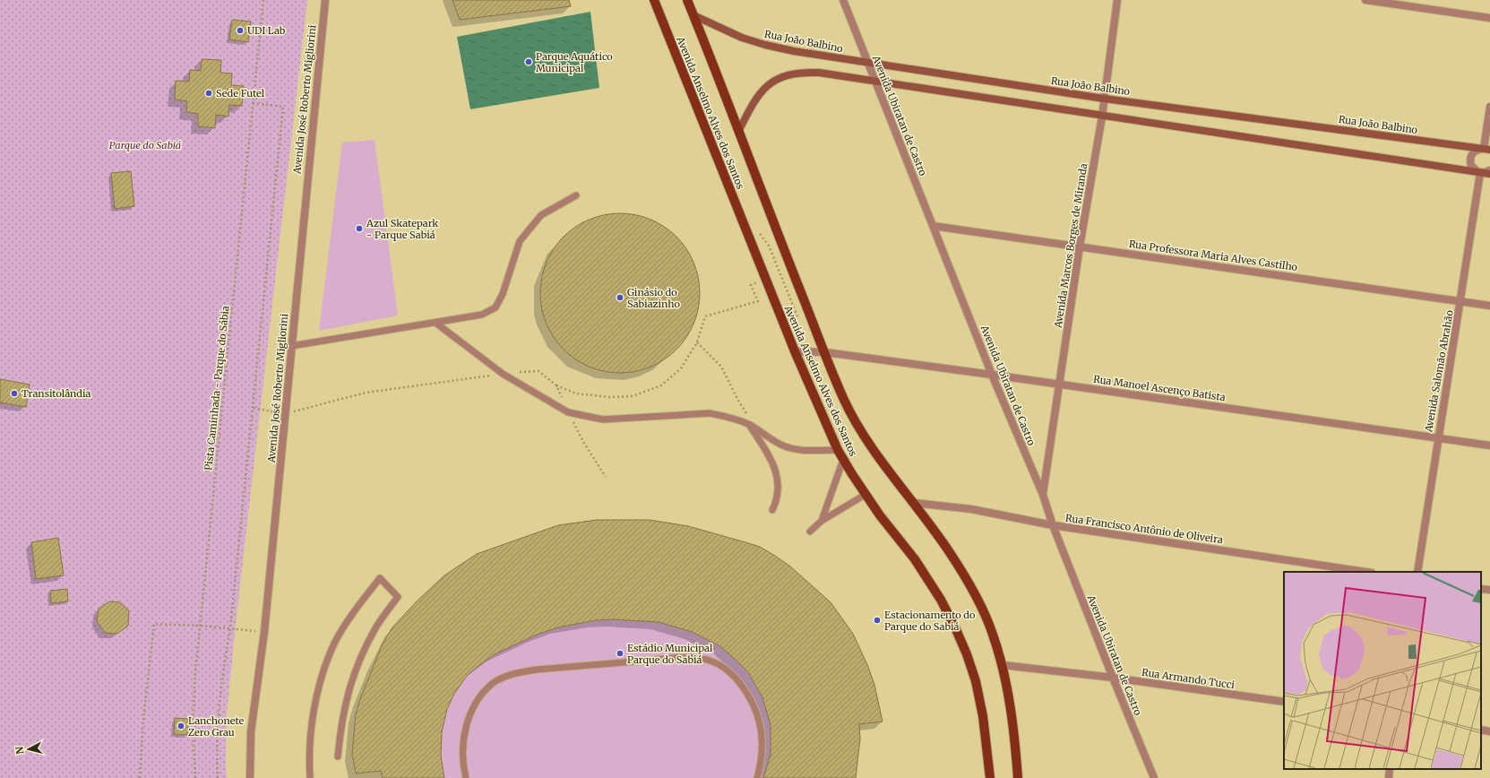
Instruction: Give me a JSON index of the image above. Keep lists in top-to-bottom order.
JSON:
{
  "streets": {
    "main road": ["Rua João Balbino", "Avenida Anselmo Alves dos Santos"],
    "street": [
      "Avenida José Roberto Migliorini",
      "Avenida Ubiratan de Castro",
      "Avenida Marcos Borges de Miranda",
      "Rua Professora Maria Alves Castilho",
      "Avenida Salomão Abrahão",
      "Rua Manoel Ascenço Batista",
      "Rua Francisco Antônio de Oliveira",
      "Rua Armando Tucci"
    ],
    "path": ["Pista Caminhada - Parque do Sábia"]
  },
  "crossings": [
    ["Rua João Balbino", "Avenida Anselmo Alves dos Santos"],
    ["Rua João Balbino", "Avenida Ubiratan de Castro"],
    ["Rua João Balbino", "Avenida Marcos Borges de Miranda"],
    ["Avenida Anselmo Alves dos Santos", "Rua Manoel Ascenço Batista"],
    ["Avenida Anselmo Alves dos Santos", "Rua Francisco Antônio de Oliveira"],
    ["Avenida Anselmo Alves dos Santos", "Rua Armando Tucci"],
    ["Avenida Ubiratan de Castro", "Avenida Marcos Borges de Miranda"],
    ["Avenida Ubiratan de Castro", "Rua Professora Maria Alves Castilho"],
    ["Avenida Ubiratan de Castro", "Rua Manoel Ascenço Batista"],
    ["Avenida Ubiratan de Castro", "Rua Francisco Antônio de Oliveira"],
    ["Avenida Ubiratan de Castro", "Rua Armando Tucci"],
    ["Avenida Marcos Borges de Miranda", "Rua Professora Maria Alves Castilho"],
    ["Avenida Marcos Borges de Miranda", "Rua Manoel Ascenço Batista"],
    ["Rua Professora Maria Alves Castilho", "Avenida Salomão Abrahão"],
    ["Avenida Salomão Abrahão", "Rua Manoel Ascenço Batista"]
  ],
  "parks": ["Parque do Sabiá"],
  "places": [
    "UDI Lab",
    "Parque Aquático Municipal",
    "Sede Futel",
    "Azul Skatepark - Parque Sabiá",
    "Ginásio do Sabiazinho",
    "Transitolândia",
    "Estacionamento do Parque do Sabiá",
    "Estádio Municipal Parque do Sabiá",
    "Lanchonete Zero Grau"
  ],
  "north": "left"
}
